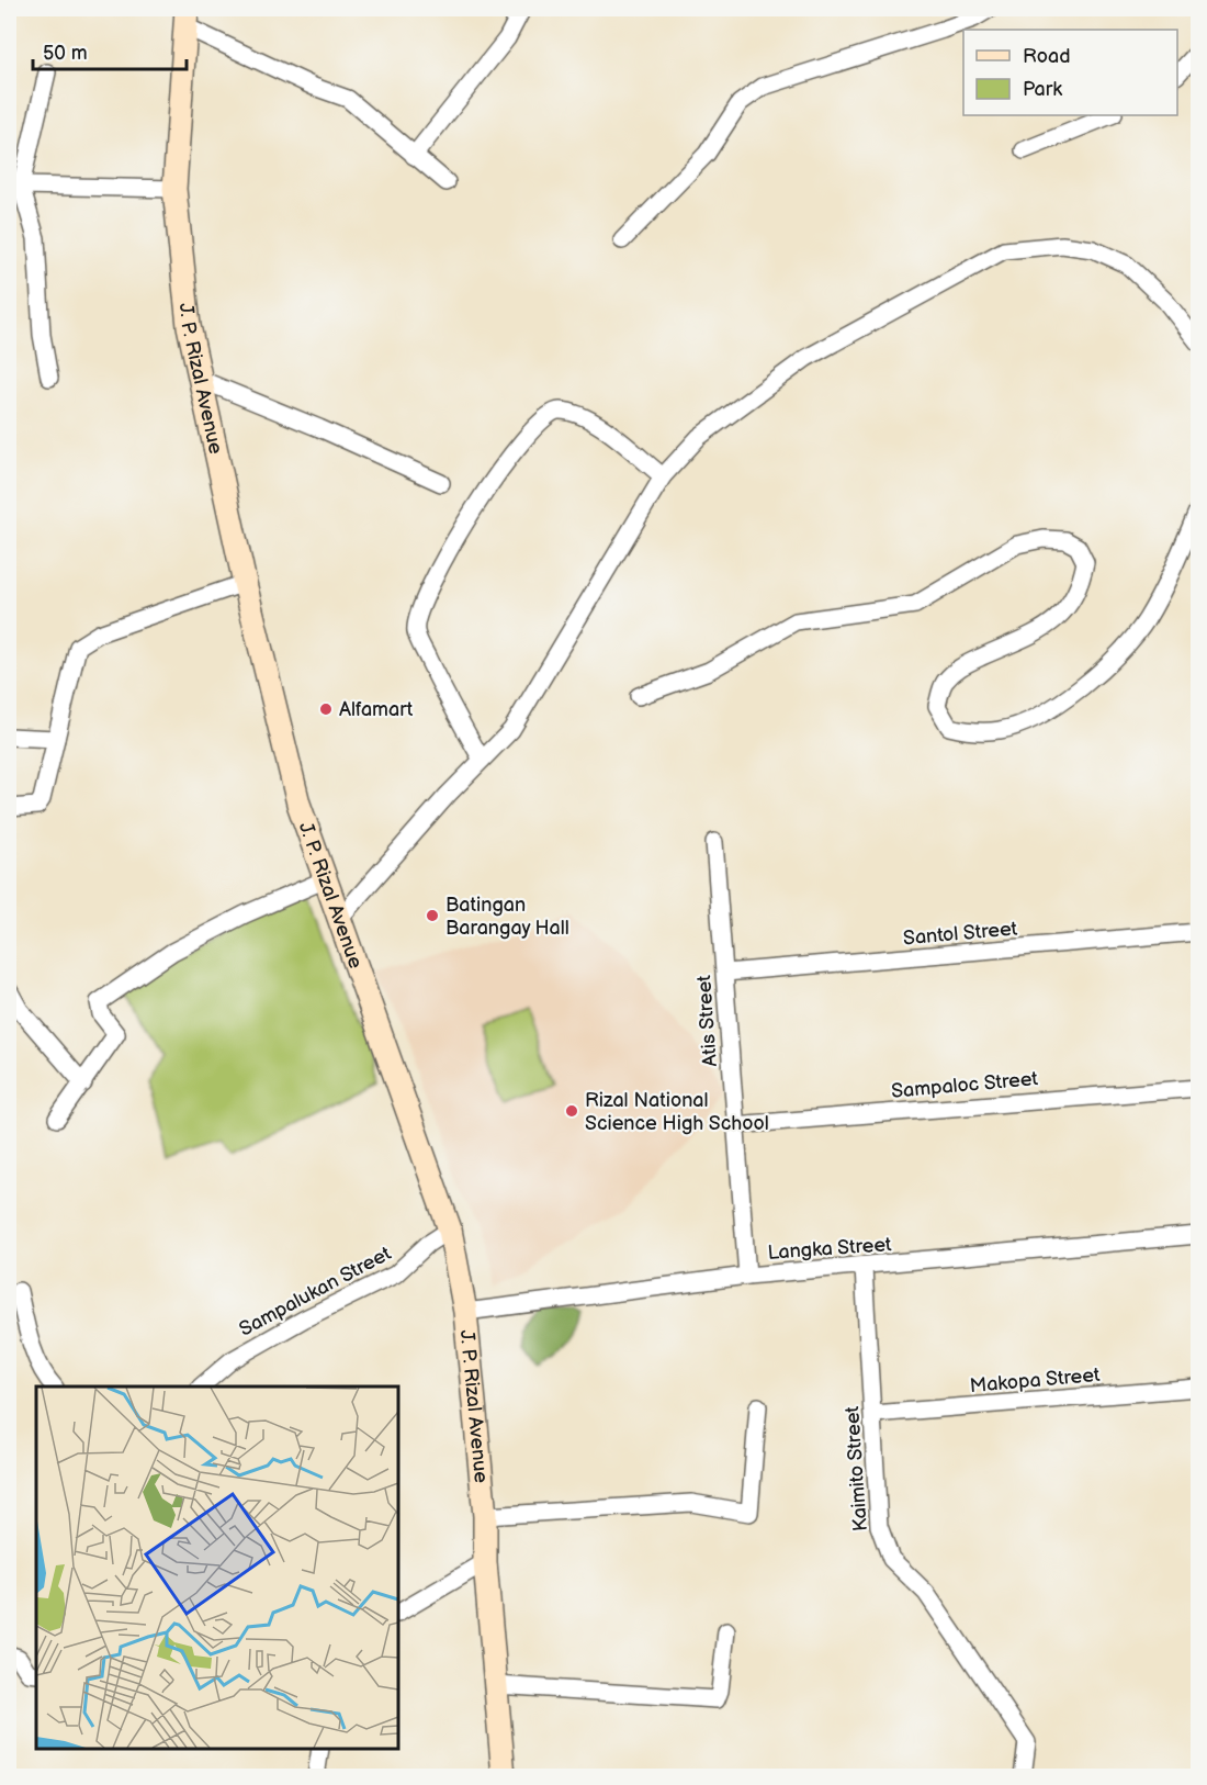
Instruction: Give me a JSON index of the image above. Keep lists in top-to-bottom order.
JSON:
{
  "streets": {
    "main road": ["J. P. Rizal Avenue"],
    "street": [
      "Santol Street",
      "Atis Street",
      "Sampaloc Street",
      "Langka Street",
      "Sampalukan Street",
      "Makopa Street",
      "Kaimito Street"
    ]
  },
  "crossings": [
    ["J. P. Rizal Avenue", "Langka Street"],
    ["J. P. Rizal Avenue", "Sampalukan Street"],
    ["Santol Street", "Atis Street"],
    ["Atis Street", "Sampaloc Street"],
    ["Atis Street", "Langka Street"],
    ["Langka Street", "Kaimito Street"],
    ["Makopa Street", "Kaimito Street"]
  ],
  "places": ["Alfamart", "Batingan Barangay Hall", "Rizal National Science High School"],
  "legend": ["Road", "Park"],
  "scale_bar": "50 m"
}
